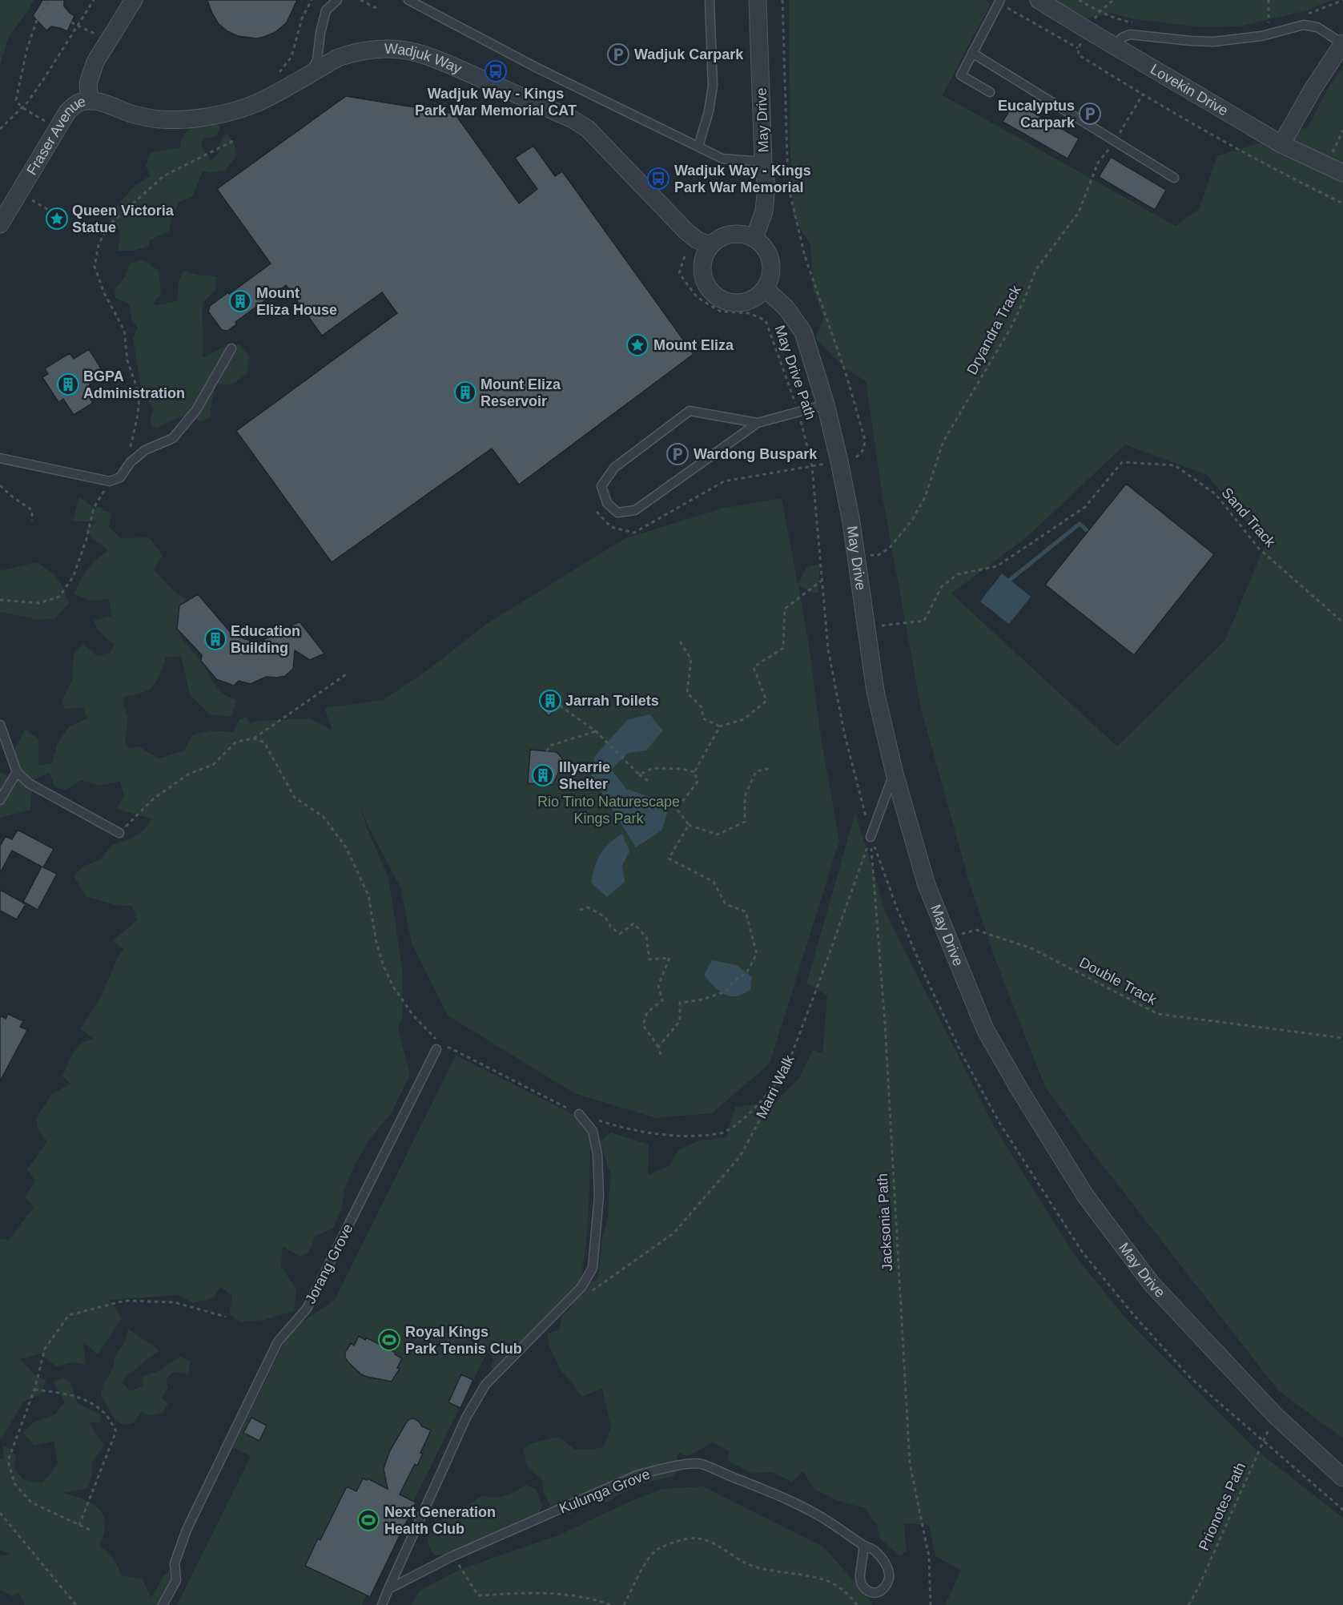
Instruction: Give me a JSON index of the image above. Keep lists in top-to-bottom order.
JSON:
{
  "streets": {
    "street": [
      "Wadjuk Way",
      "Lovekin Drive",
      "May Drive",
      "Fraser Avenue"
    ],
    "lane": ["Jorang Grove", "Kulunga Grove"],
    "path": [
      "Dryandra Track",
      "May Drive Path",
      "Sand Track",
      "Double Track",
      "Marri Walk",
      "Jacksonia Path",
      "Prionotes Path"
    ]
  },
  "crossings": [
    ["Wadjuk Way", "May Drive"],
    ["Wadjuk Way", "Fraser Avenue"],
    ["May Drive", "Dryandra Track"],
    ["May Drive", "Sand Track"],
    ["May Drive", "Double Track"],
    ["May Drive", "Prionotes Path"],
    ["Marri Walk", "Jacksonia Path"]
  ],
  "parks": ["Rio Tinto Naturescape Kings Park"],
  "places": {
    "parking": ["Wadjuk Carpark", "Eucalyptus Carpark", "Wardong Buspark"],
    "bus stop": ["Wadjuk Way - Kings Park War Memorial CAT", "Wadjuk Way - Kings Park War Memorial"],
    "place": ["Queen Victoria Statue", "Mount Eliza"],
    "building": [
      "Mount Eliza House",
      "BGPA Administration",
      "Mount Eliza Reservoir",
      "Education Building",
      "Jarrah Toilets",
      "Illyarrie Shelter"
    ],
    "sports": ["Royal Kings Park Tennis Club", "Next Generation Health Club"]
  }
}
